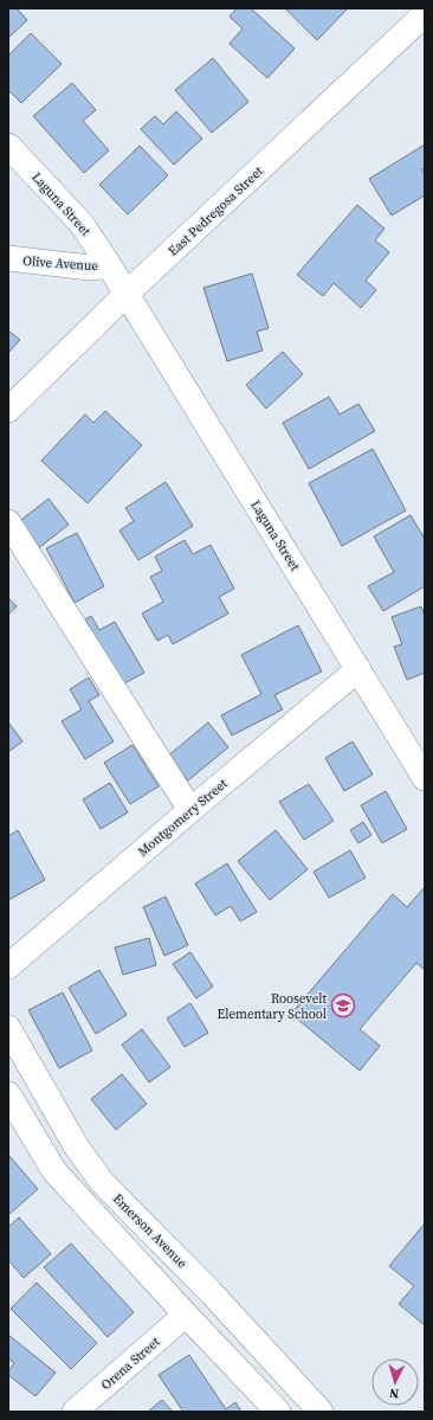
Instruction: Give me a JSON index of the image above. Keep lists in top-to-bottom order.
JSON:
{
  "streets": {
    "street": [
      "Laguna Street",
      "East Pedregosa Street",
      "Olive Avenue",
      "Montgomery Street",
      "Emerson Avenue",
      "Orena Street"
    ]
  },
  "crossings": [
    ["Laguna Street", "East Pedregosa Street"],
    ["Laguna Street", "Olive Avenue"],
    ["Laguna Street", "Montgomery Street"],
    ["East Pedregosa Street", "Olive Avenue"]
  ],
  "places": {
    "school or university": ["Roosevelt Elementary School"]
  },
  "north": "bottom"
}
